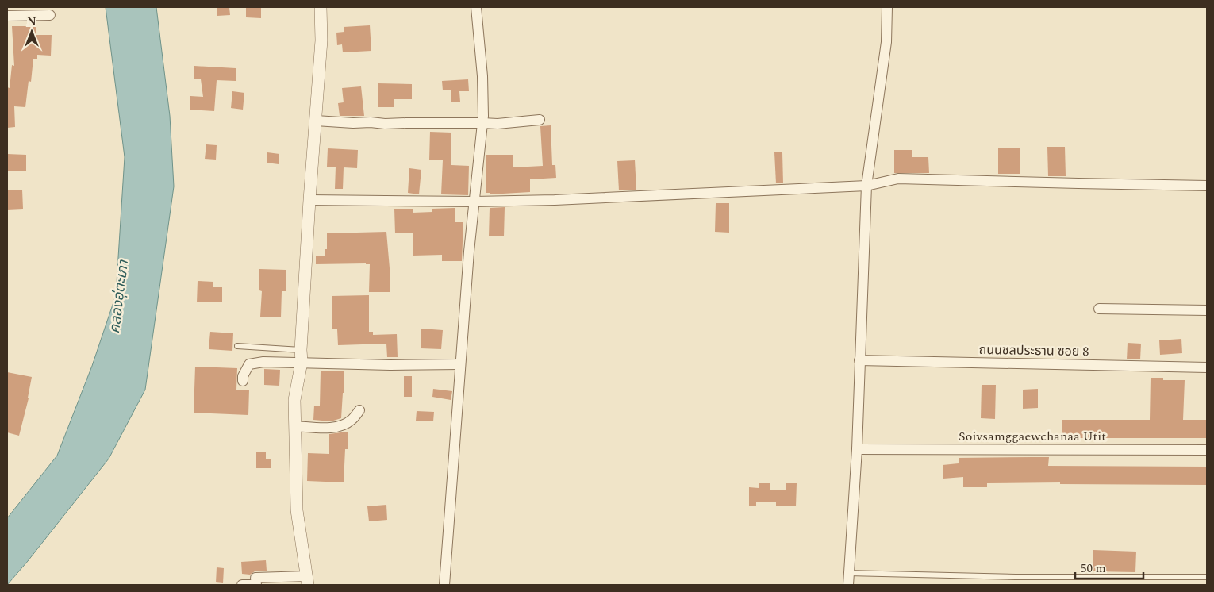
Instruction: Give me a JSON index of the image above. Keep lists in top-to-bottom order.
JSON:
{
  "streets": {
    "street": ["ถนนชลประธาน ซอย 8", "Soivsamggaewchanaa Utit"]
  },
  "water": ["คลองอุ่ตะเภา"],
  "scale_bar": "50 m",
  "north": "top"
}
